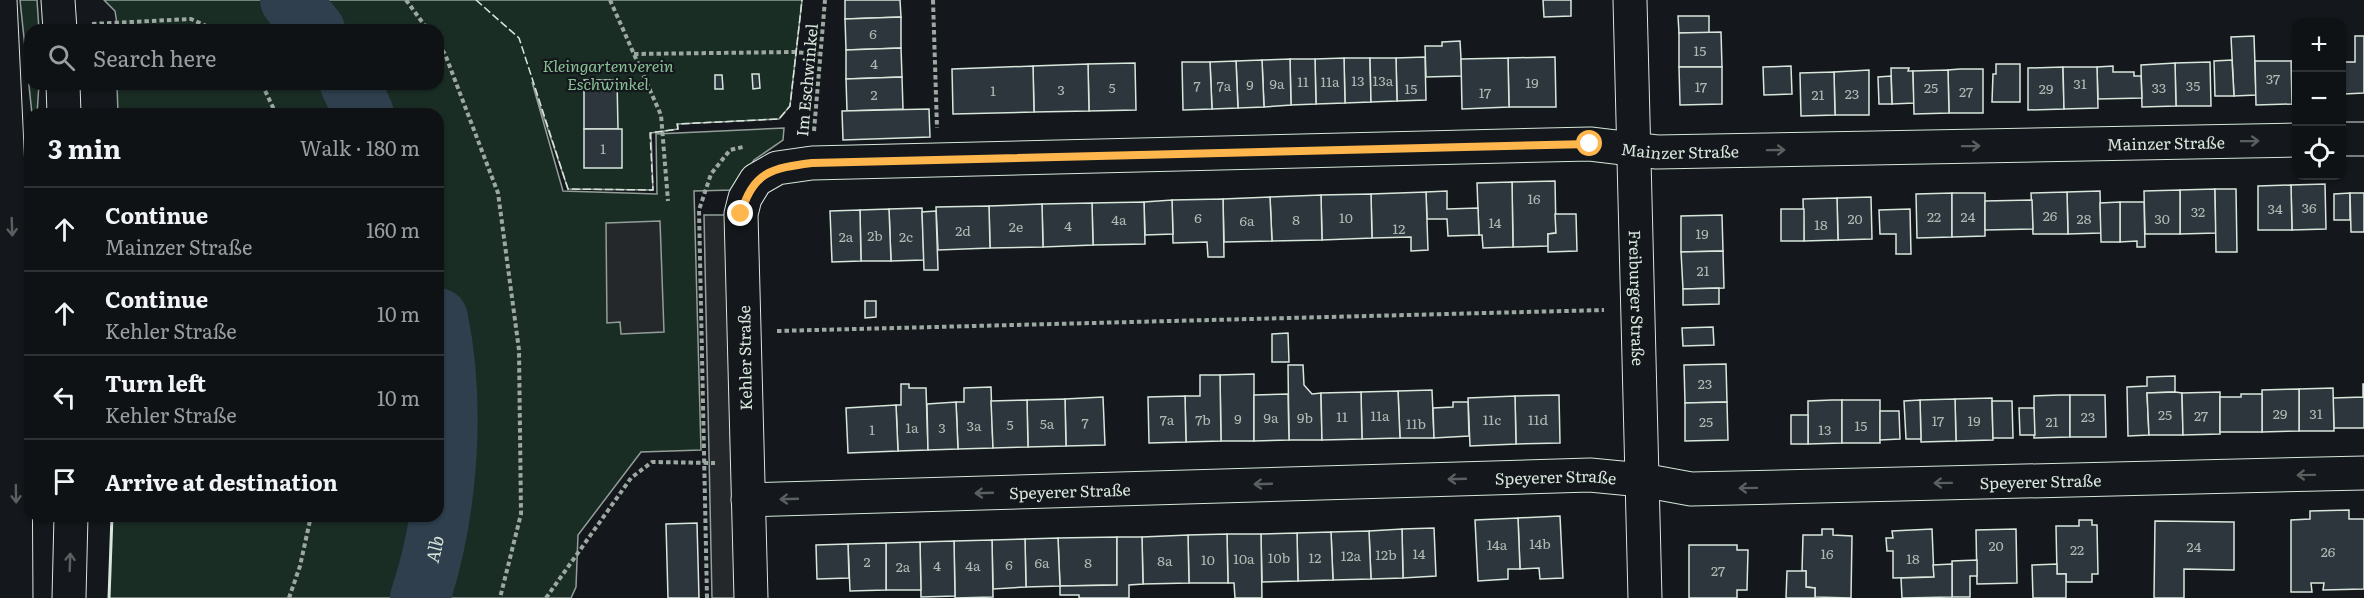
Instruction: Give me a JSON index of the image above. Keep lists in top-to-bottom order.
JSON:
{
  "streets": {
    "main road": [
      "Mainzer Straße",
      "Freiburger Straße",
      "Kehler Straße",
      "Speyerer Straße"
    ],
    "path": ["Im Eschwinkel"]
  },
  "crossings": [
    ["Im Eschwinkel", "Mainzer Straße"],
    ["Im Eschwinkel", "Kehler Straße"],
    ["Mainzer Straße", "Freiburger Straße"],
    ["Mainzer Straße", "Kehler Straße"],
    ["Freiburger Straße", "Speyerer Straße"],
    ["Kehler Straße", "Speyerer Straße"]
  ],
  "one_way": ["Mainzer Straße", "Speyerer Straße"],
  "water": ["Alb"],
  "parks": ["Kleingartenverein Eschwinkel"],
  "house_numbers": [
    "6",
    "15",
    "4",
    "37",
    "13",
    "13a",
    "11",
    "11a",
    "19",
    "9a",
    "31",
    "9",
    "7",
    "7a",
    "35",
    "17",
    "5",
    "25",
    "33",
    "15",
    "29",
    "3",
    "1",
    "27",
    "17",
    "23",
    "2",
    "21",
    "1",
    "16",
    "36",
    "34",
    "32",
    "26",
    "22",
    "24",
    "6",
    "10",
    "20",
    "28",
    "30",
    "4a",
    "8",
    "6a",
    "14",
    "18",
    "4",
    "2e",
    "12",
    "2d",
    "19",
    "2b",
    "2a",
    "2c",
    "21",
    "23",
    "29",
    "31",
    "25",
    "11a",
    "27",
    "11",
    "23",
    "9a",
    "9b",
    "9",
    "7a",
    "7b",
    "11c",
    "11d",
    "17",
    "19",
    "25",
    "21",
    "7",
    "5a",
    "11b",
    "5",
    "3a",
    "15",
    "1a",
    "3",
    "1",
    "13",
    "14b",
    "14a",
    "20",
    "24",
    "22",
    "26",
    "14",
    "16",
    "12b",
    "12a",
    "10b",
    "12",
    "10a",
    "18",
    "10",
    "8a",
    "2",
    "6a",
    "8",
    "6",
    "4",
    "4a",
    "2a",
    "27"
  ],
  "page": {
    "map_buttons": ["+", "−"],
    "search": "Search here",
    "heading": ["3 min", "Walk · 180 m"],
    "list": [
      ["Continue", "Mainzer Straße", "160 m"],
      ["Continue", "Kehler Straße", "10 m"],
      ["Turn left", "Kehler Straße", "10 m"],
      "Arrive at destination"
    ]
  }
}
